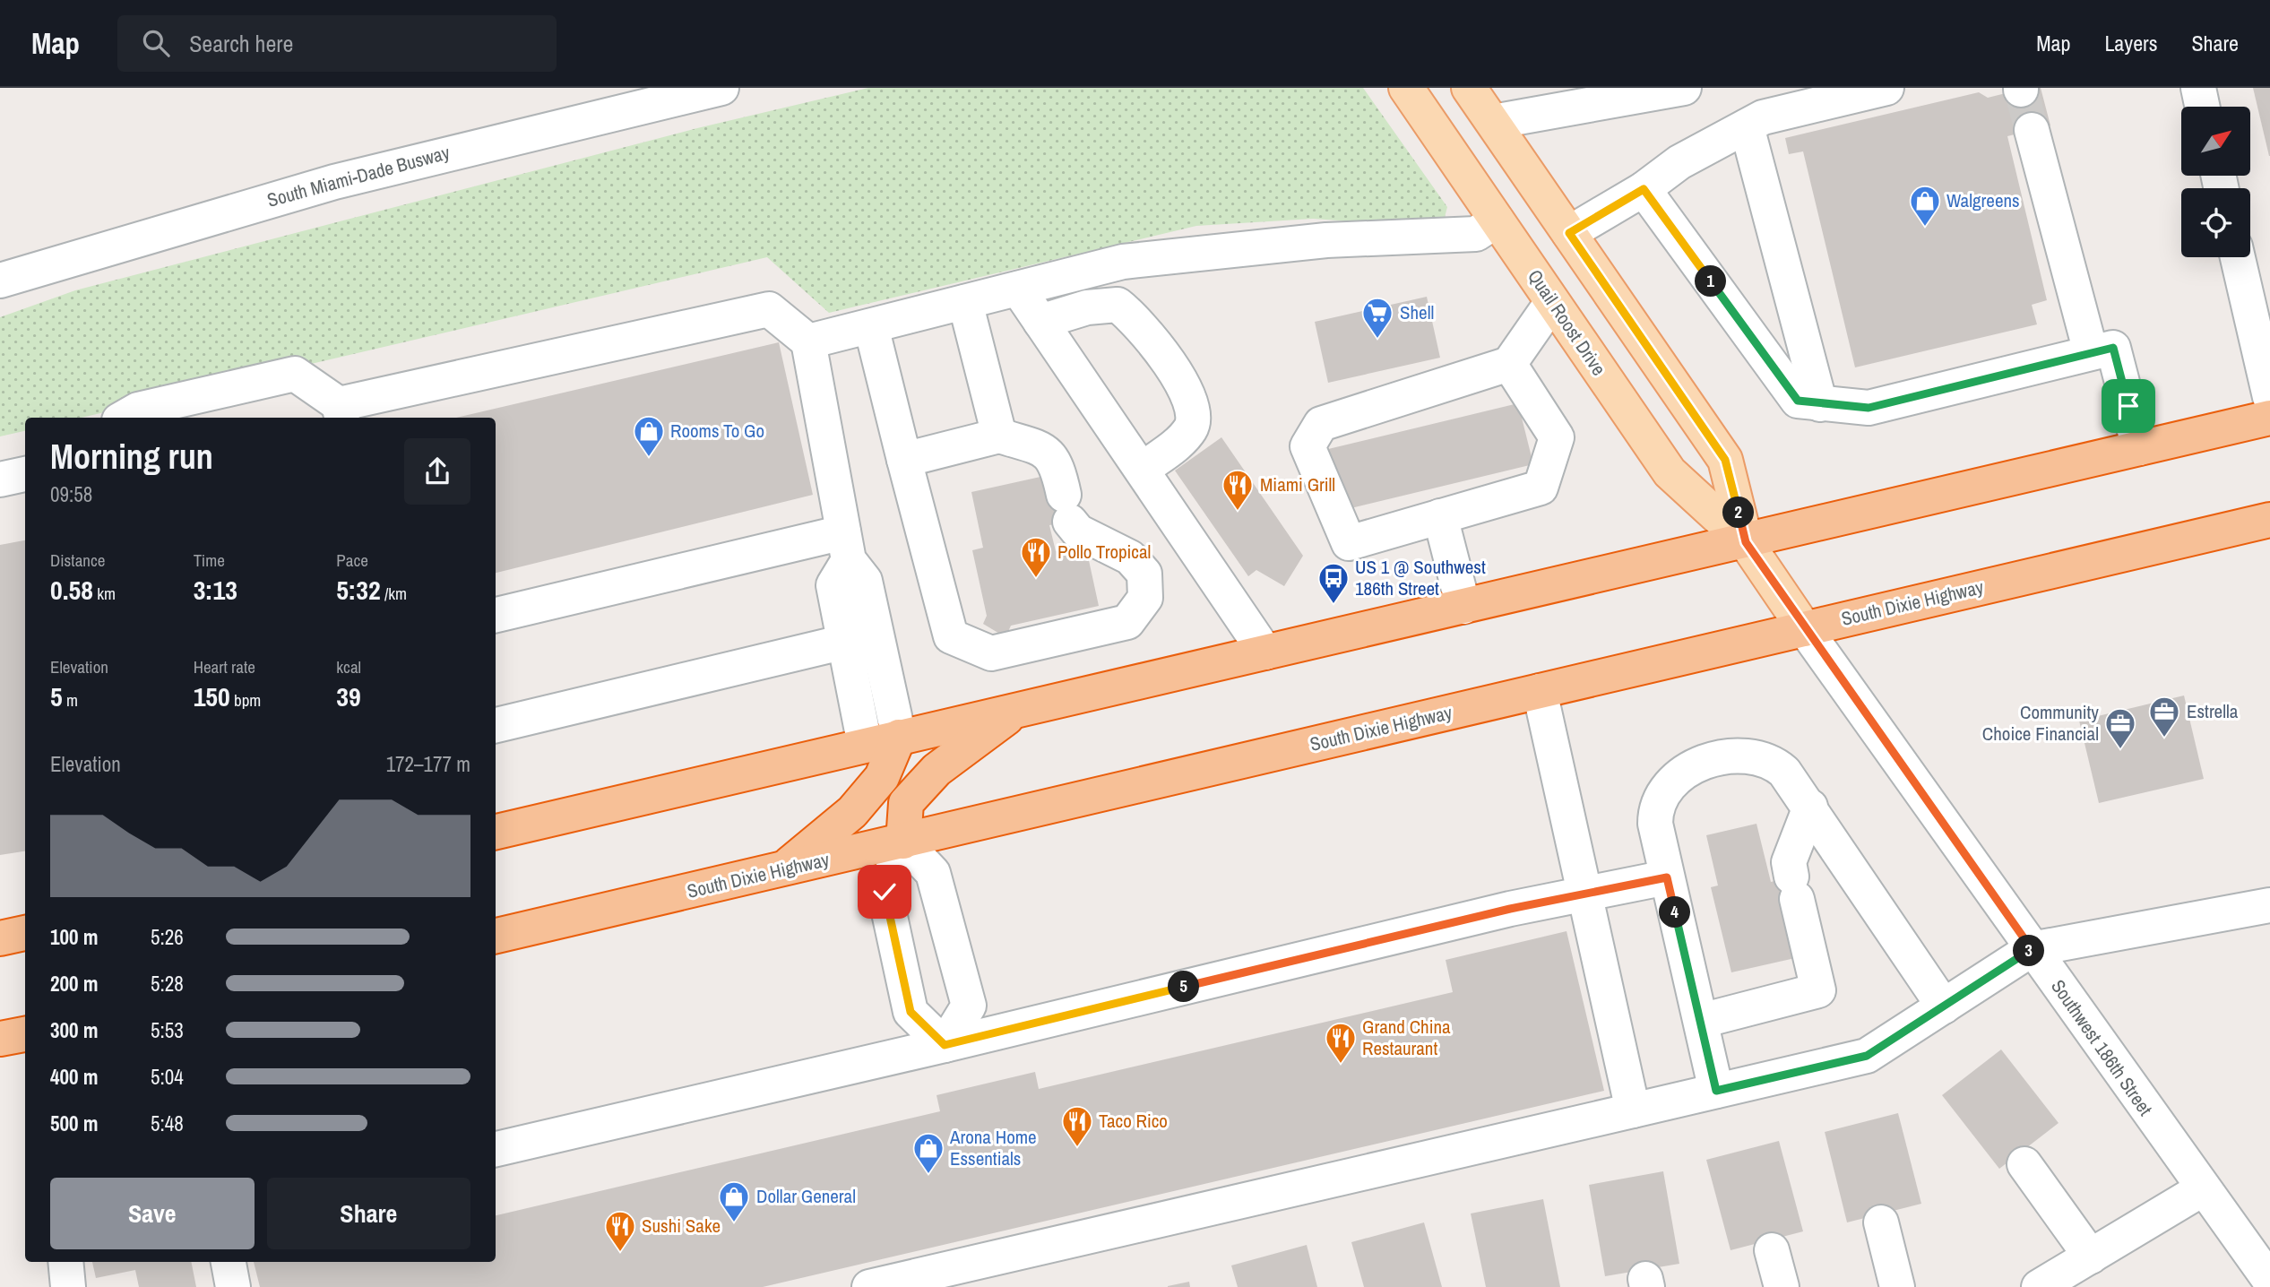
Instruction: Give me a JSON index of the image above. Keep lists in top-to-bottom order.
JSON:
{
  "streets": {
    "highway": ["South Dixie Highway"],
    "main road": ["Quail Roost Drive"],
    "street": ["South Miami-Dade Busway", "Southwest 186th Street"]
  },
  "crossings": [
    ["Quail Roost Drive", "South Dixie Highway"],
    ["Quail Roost Drive", "Southwest 186th Street"],
    ["South Dixie Highway", "Southwest 186th Street"]
  ],
  "places": {
    "shop": [
      "Walgreens",
      "Rooms To Go",
      "Arona Home Essentials",
      "Dollar General"
    ],
    "supermarket": ["Shell"],
    "restaurant": [
      "Miami Grill",
      "Pollo Tropical",
      "Grand China Restaurant",
      "Taco Rico",
      "Sushi Sake"
    ],
    "bus stop": ["US 1 @ Southwest 186th Street"],
    "office": ["Estrella", "Community Choice Financial"]
  },
  "north": "top right",
  "page": {
    "header": "Map",
    "search": "Search here",
    "nav": ["Map", "Layers", "Share"],
    "pins": [
      "1",
      "2",
      "4",
      "3",
      "5"
    ],
    "heading": ["Morning run", "09:58"],
    "stats": [
      ["Distance", "0.58 km"],
      ["Time", "3:13"],
      ["Pace", "5:32 /km"],
      ["Elevation", "5 m"],
      ["Heart rate", "150 bpm"],
      ["kcal", "39"]
    ],
    "chart": ["Elevation", "172–177 m"],
    "list": [
      {
        "name": "100 m",
        "note": "5:26"
      },
      {
        "name": "200 m",
        "note": "5:28"
      },
      {
        "name": "300 m",
        "note": "5:53"
      },
      {
        "name": "400 m",
        "note": "5:04"
      },
      {
        "name": "500 m",
        "note": "5:48"
      }
    ],
    "buttons": ["Save", "Share"]
  }
}
